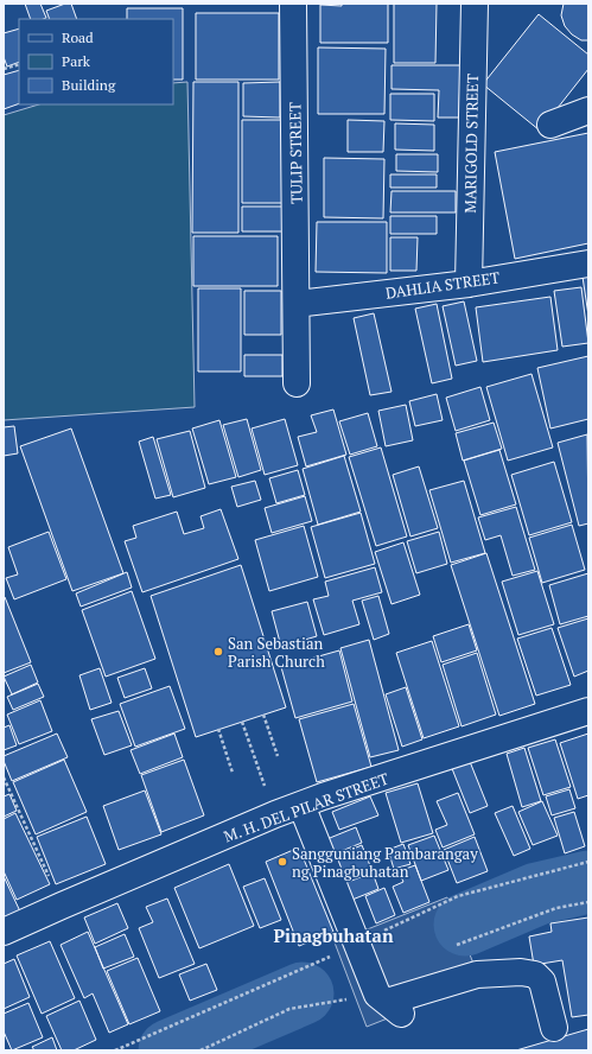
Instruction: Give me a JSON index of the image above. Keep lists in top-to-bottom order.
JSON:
{
  "streets": {
    "street": [
      "MARIGOLD STREET",
      "TULIP STREET",
      "DAHLIA STREET",
      "M. H. DEL PILAR STREET"
    ]
  },
  "crossings": [
    ["MARIGOLD STREET", "DAHLIA STREET"],
    ["TULIP STREET", "DAHLIA STREET"]
  ],
  "districts": ["Pinagbuhatan"],
  "places": ["San Sebastian Parish Church", "Sangguniang Pambarangay ng Pinagbuhatan"],
  "legend": ["Road", "Park", "Building"]
}
